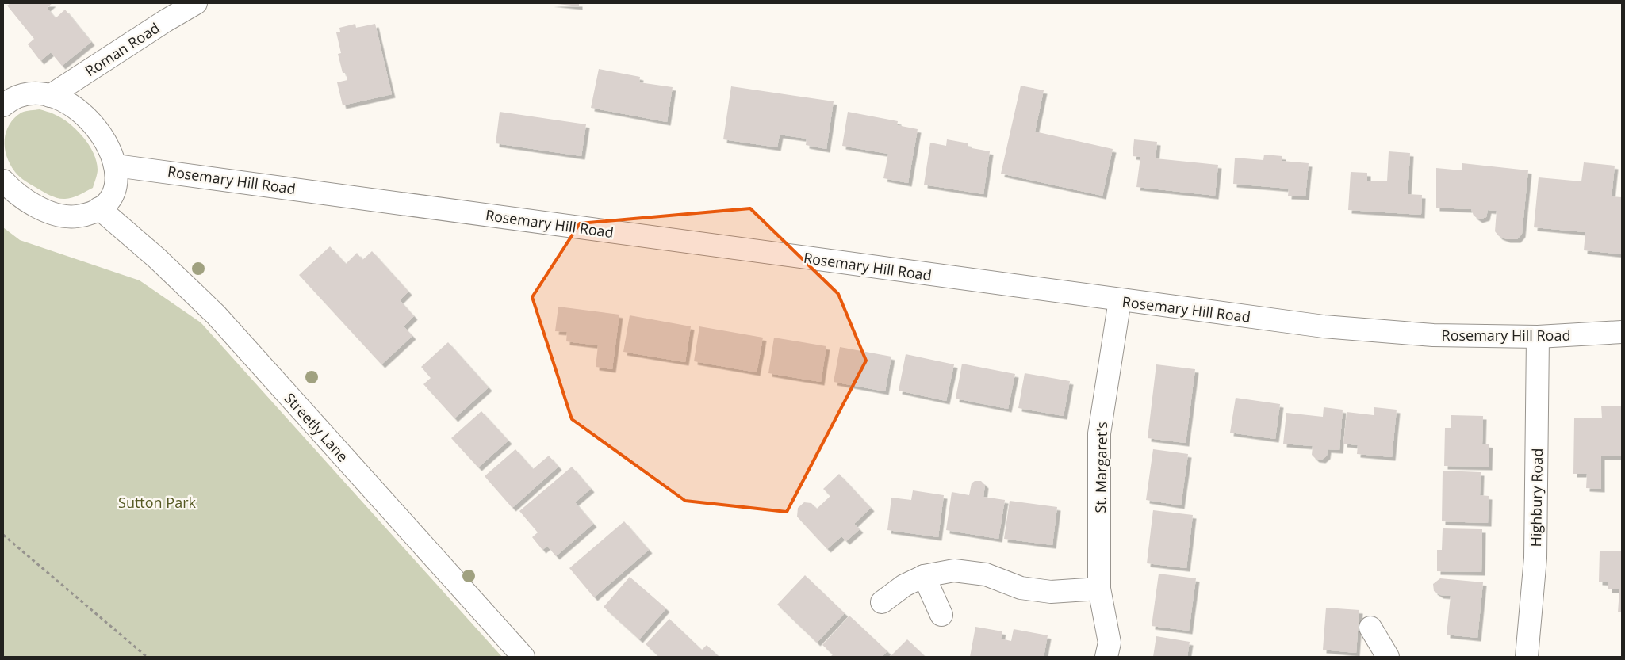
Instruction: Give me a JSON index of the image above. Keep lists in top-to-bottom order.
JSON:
{
  "streets": {
    "main road": [
      "Roman Road",
      "Rosemary Hill Road",
      "Streetly Lane",
      "St. Margaret's",
      "Highbury Road"
    ]
  },
  "crossings": [
    ["Rosemary Hill Road", "St. Margaret's"],
    ["Rosemary Hill Road", "Highbury Road"]
  ],
  "parks": ["Sutton Park"]
}
